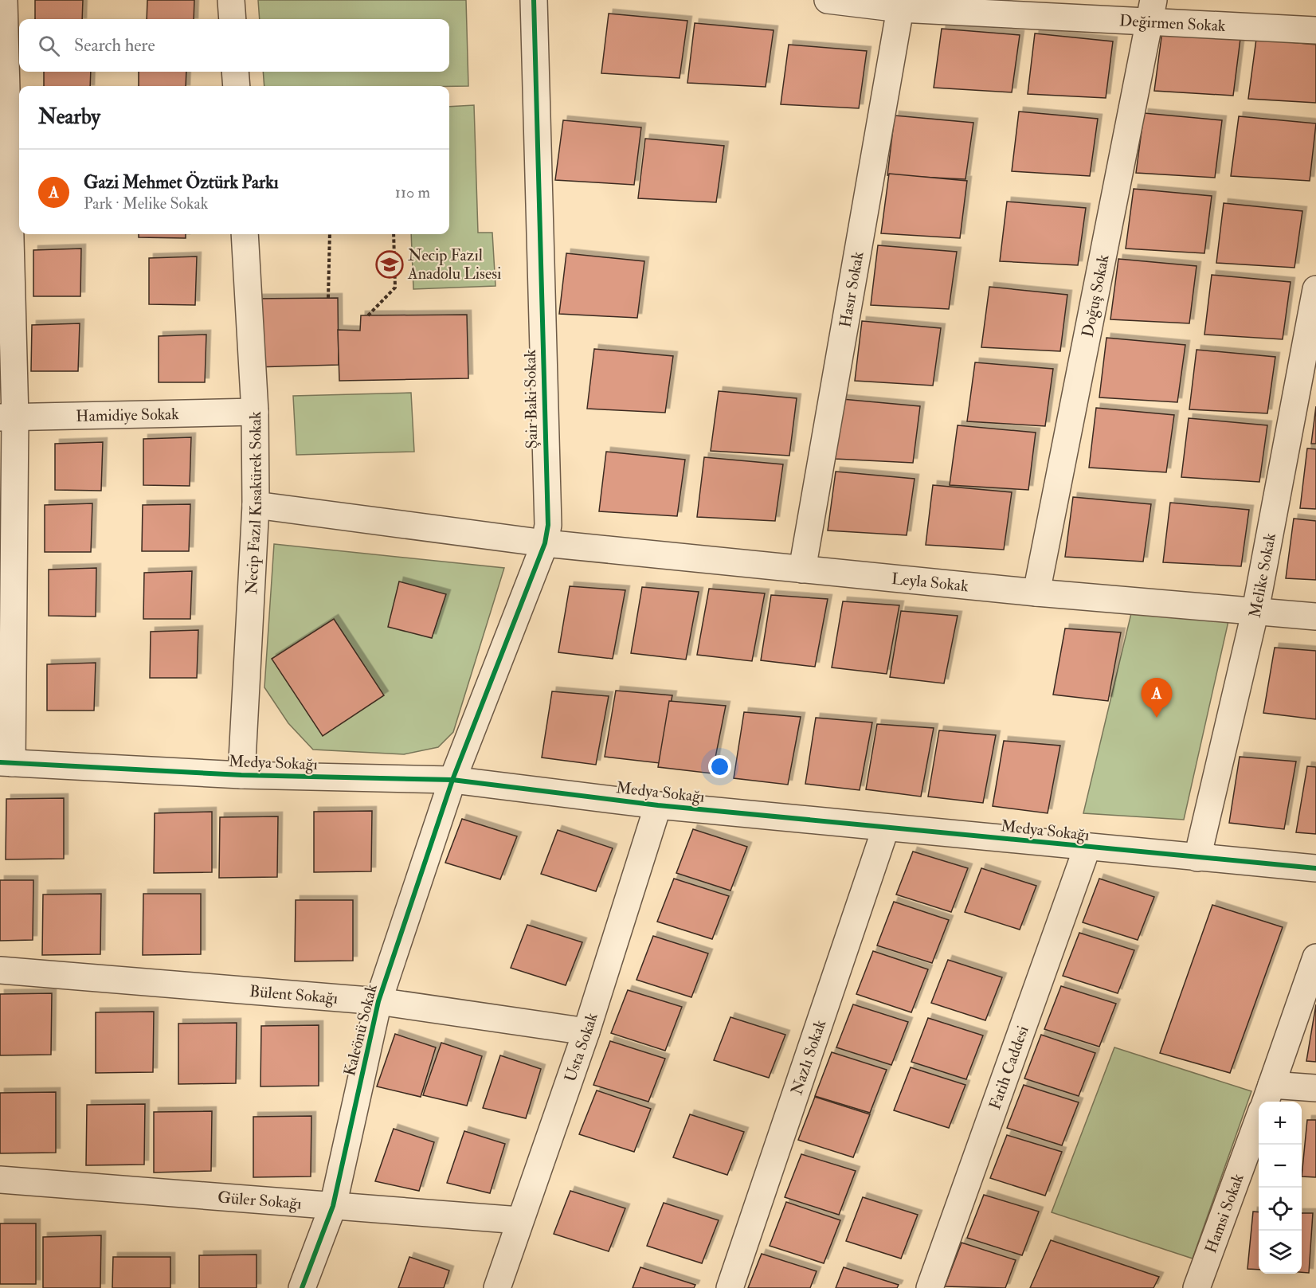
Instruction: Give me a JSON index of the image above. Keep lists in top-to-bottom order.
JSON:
{
  "streets": {
    "street": [
      "Değirmen Sokak",
      "Hasır Sokak",
      "Doğuş Sokak",
      "Şair Baki Sokak",
      "Hamidiye Sokak",
      "Necip Fazıl Kısakürek Sokak",
      "Melike Sokak",
      "Leyla Sokak",
      "Medya Sokağı",
      "Bülent Sokağı",
      "Kaleönü Sokak",
      "Usta Sokak",
      "Nazlı Sokak",
      "Fatih Caddesi",
      "Güler Sokağı",
      "Hamsi Sokak"
    ]
  },
  "crossings": [
    ["Değirmen Sokak", "Hasır Sokak"],
    ["Değirmen Sokak", "Doğuş Sokak"],
    ["Hasır Sokak", "Leyla Sokak"],
    ["Doğuş Sokak", "Leyla Sokak"],
    ["Şair Baki Sokak", "Leyla Sokak"],
    ["Şair Baki Sokak", "Medya Sokağı"],
    ["Şair Baki Sokak", "Kaleönü Sokak"],
    ["Hamidiye Sokak", "Necip Fazıl Kısakürek Sokak"],
    ["Necip Fazıl Kısakürek Sokak", "Leyla Sokak"],
    ["Necip Fazıl Kısakürek Sokak", "Medya Sokağı"],
    ["Melike Sokak", "Leyla Sokak"],
    ["Melike Sokak", "Medya Sokağı"],
    ["Medya Sokağı", "Kaleönü Sokak"],
    ["Medya Sokağı", "Usta Sokak"],
    ["Medya Sokağı", "Nazlı Sokak"],
    ["Medya Sokağı", "Fatih Caddesi"],
    ["Bülent Sokağı", "Kaleönü Sokak"],
    ["Bülent Sokağı", "Usta Sokak"],
    ["Kaleönü Sokak", "Güler Sokağı"],
    ["Usta Sokak", "Güler Sokağı"]
  ],
  "places": {
    "school or university": ["Necip Fazıl Anadolu Lisesi"]
  },
  "page": {
    "search": "Search here",
    "heading": "Nearby",
    "list": [
      {
        "mark": "A",
        "name": "Gazi Mehmet Öztürk Parkı",
        "note": "Park · Melike Sokak",
        "value": "110 m"
      }
    ],
    "pins": "A",
    "map_buttons": ["+", "−"]
  }
}
